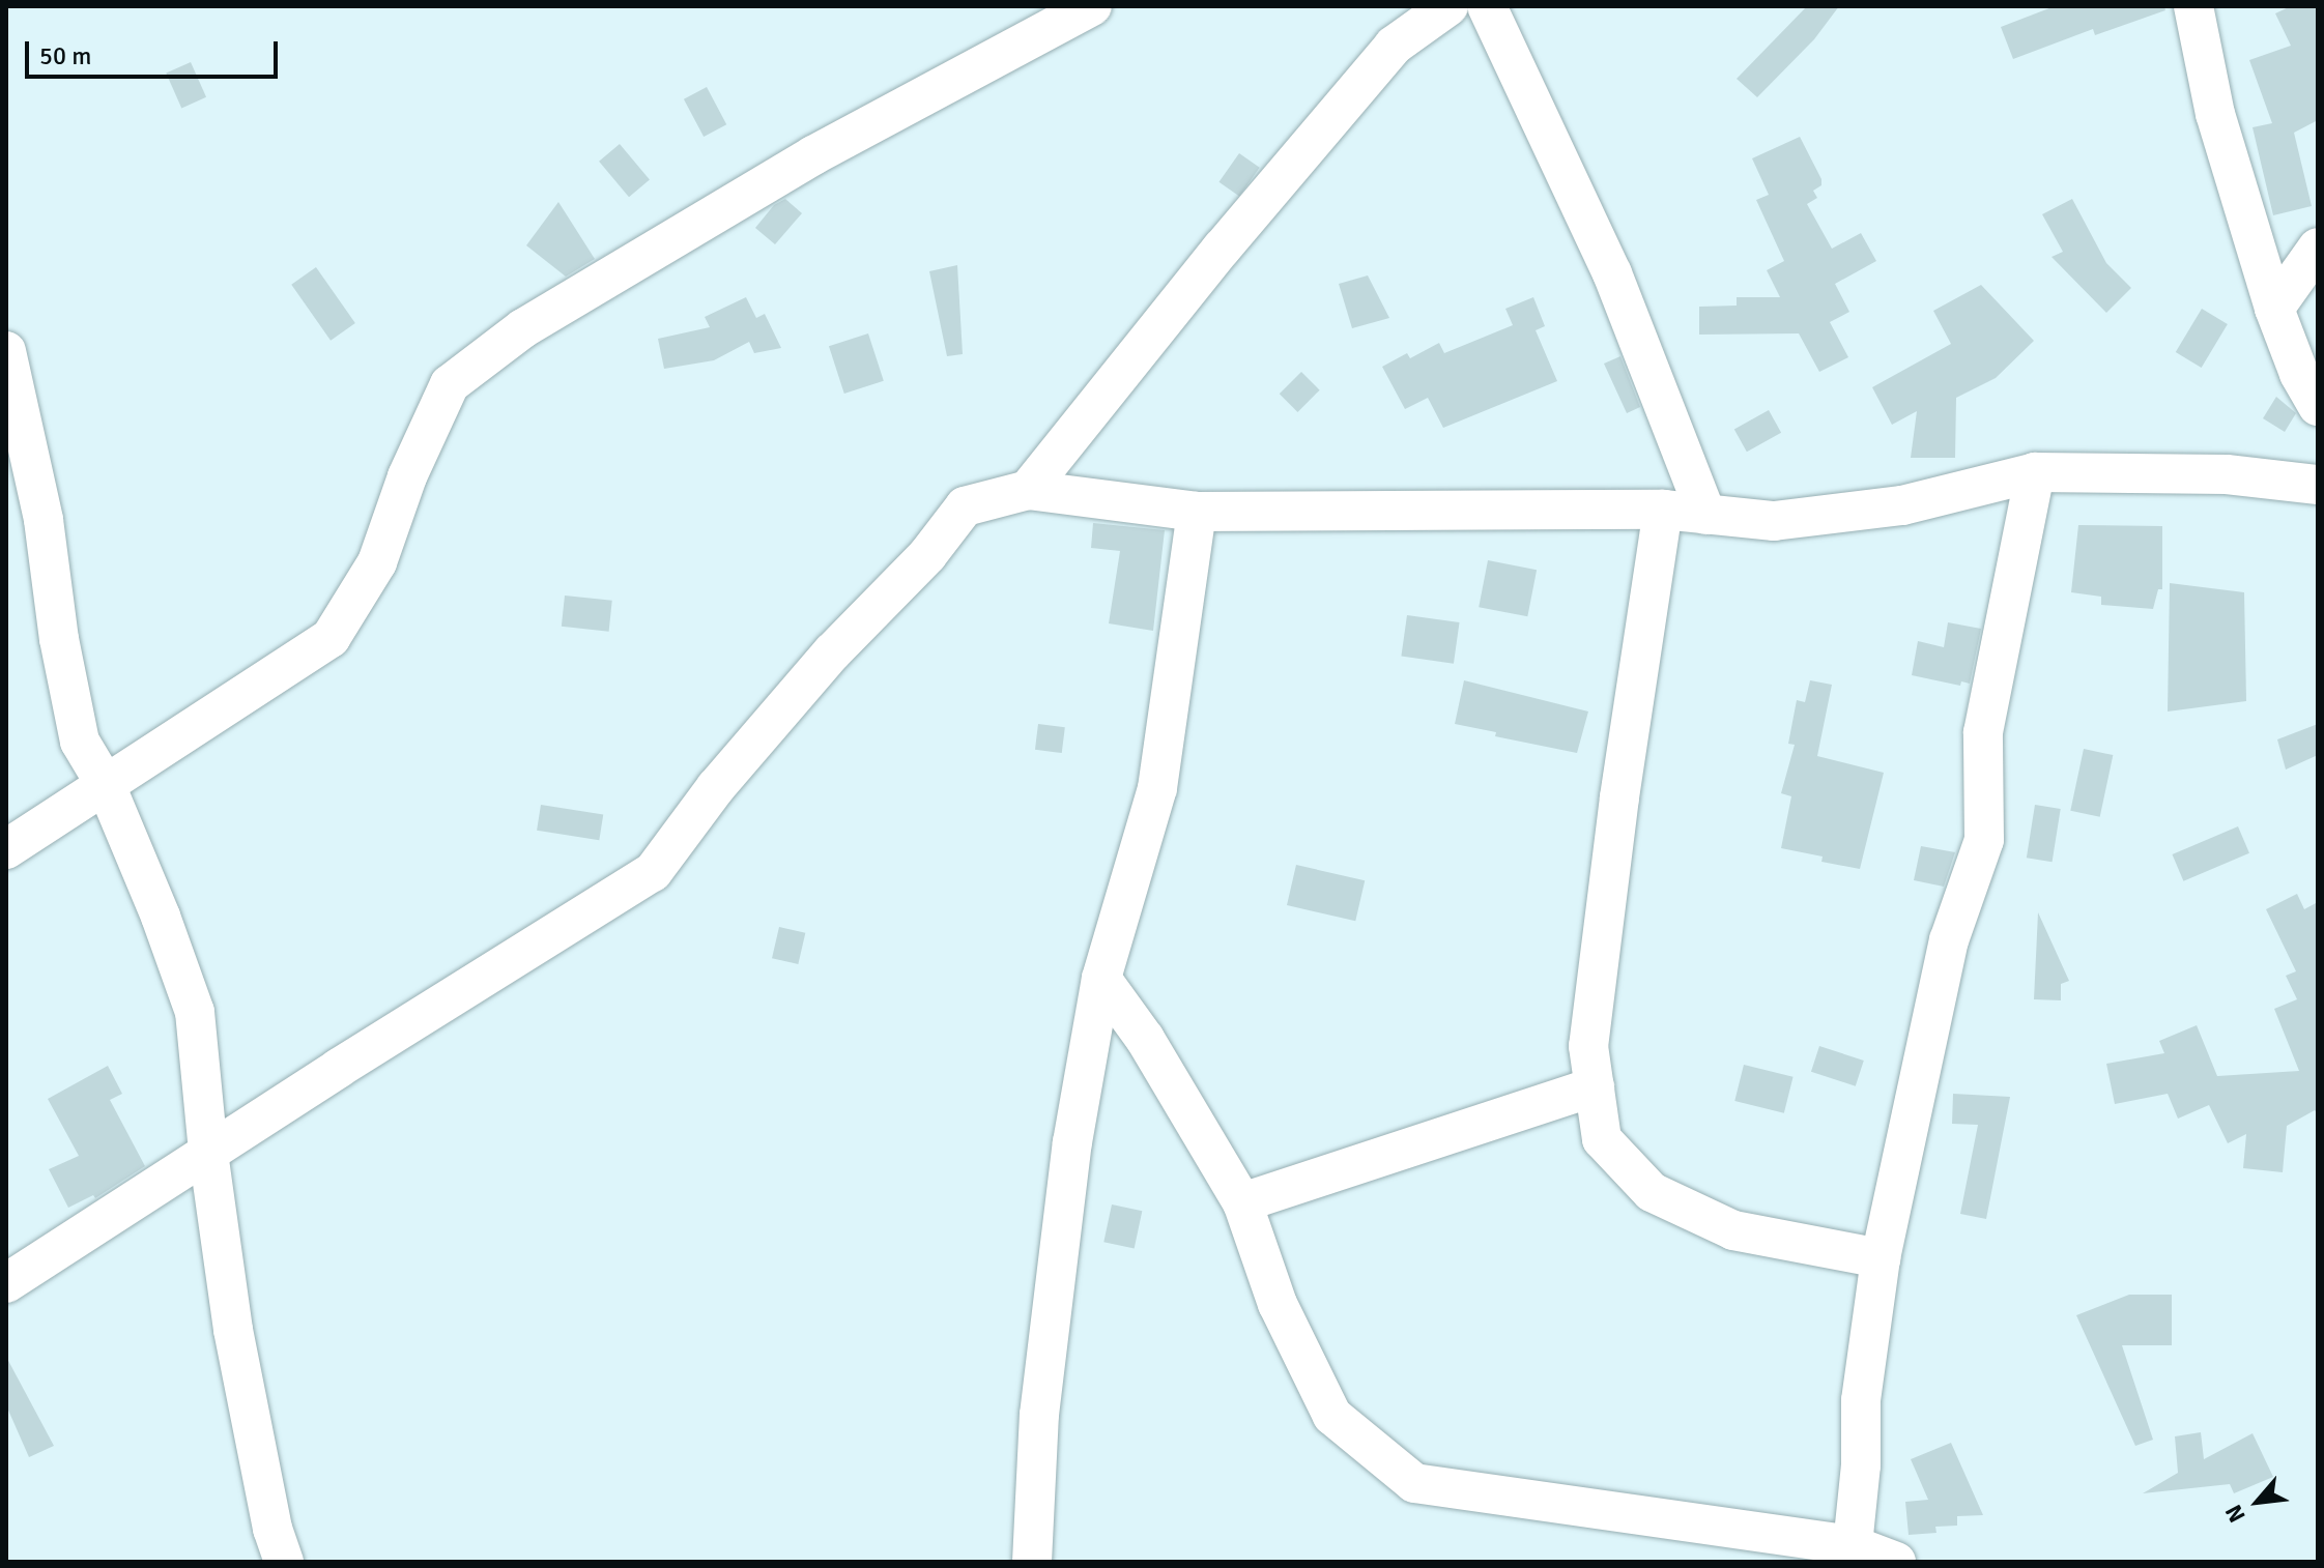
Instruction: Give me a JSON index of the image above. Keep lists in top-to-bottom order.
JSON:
{
  "scale_bar": "50 m",
  "north": "bottom left"
}
